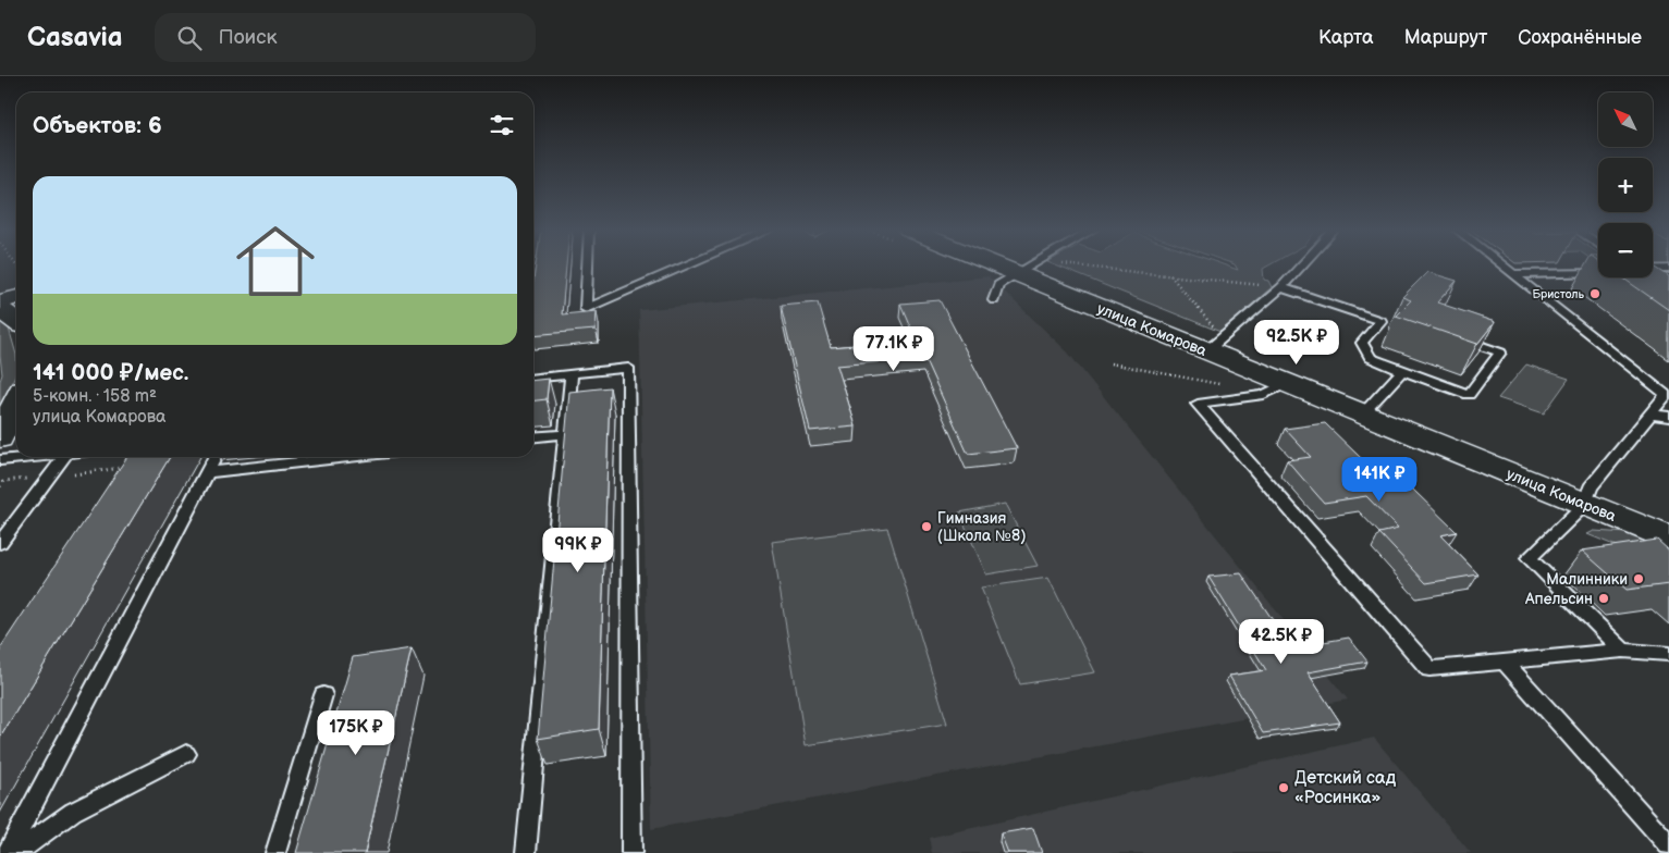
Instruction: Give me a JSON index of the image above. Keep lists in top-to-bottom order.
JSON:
{
  "streets": {
    "street": ["улица Комарова"]
  },
  "places": [
    "Бристоль",
    "Гимназия (Школа №8)",
    "Малинники",
    "Апельсин",
    "Детский сад «Росинка»"
  ],
  "north": "top left",
  "page": {
    "header": "Casavia",
    "search": "Поиск",
    "nav": ["Карта", "Маршрут", "Сохранённые"],
    "map_buttons": ["+", "−"],
    "heading": "Объектов: 6",
    "list": [
      {
        "name": "141 000 ₽/мес.",
        "note": "5-комн. · 158 m² · улица Комарова"
      }
    ],
    "price": [
      "92.5K ₽",
      "77.1K ₽",
      "141K ₽",
      "99K ₽",
      "42.5K ₽",
      "175K ₽"
    ]
  }
}
